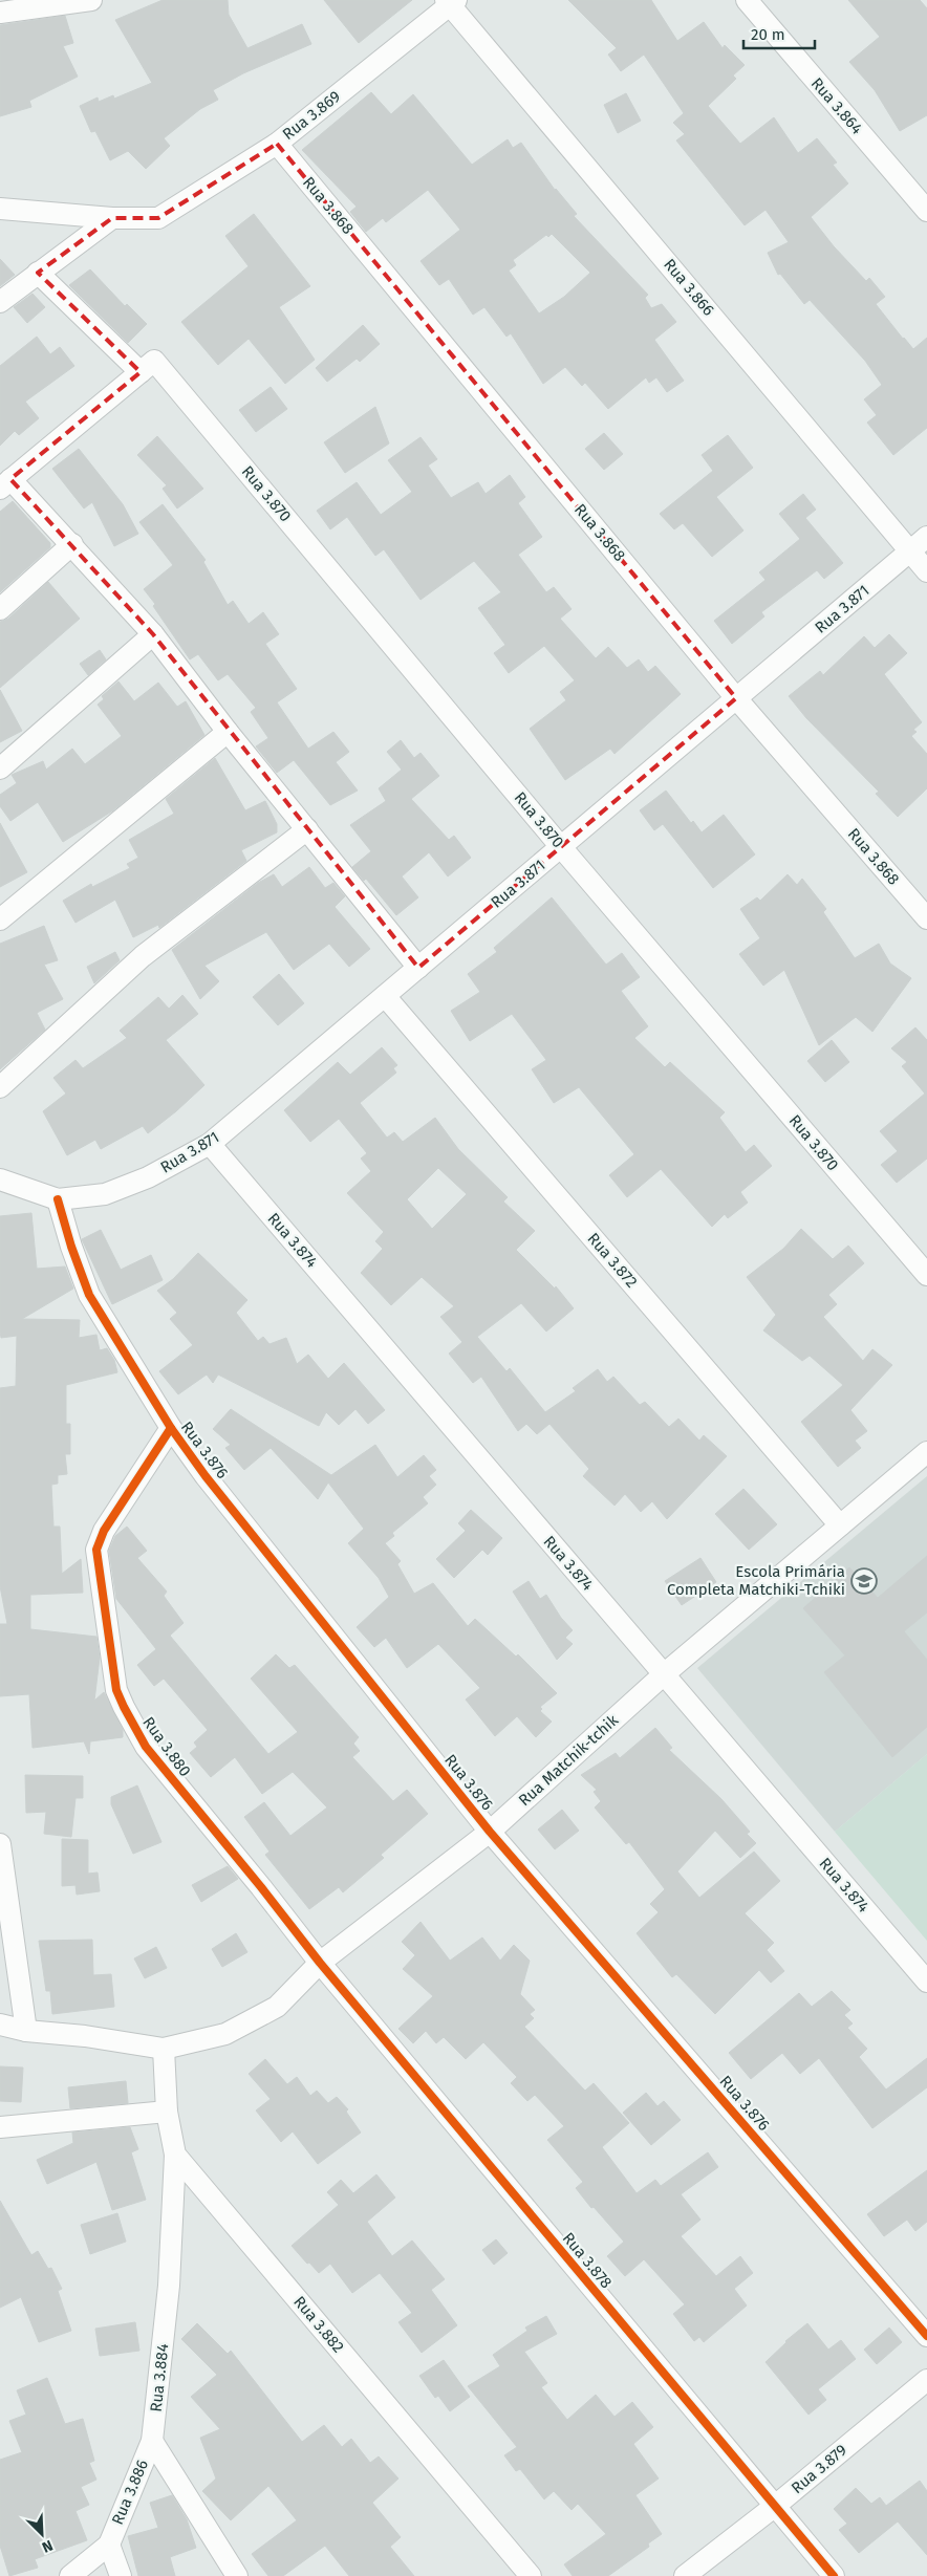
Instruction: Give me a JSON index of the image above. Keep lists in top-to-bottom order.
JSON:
{
  "streets": {
    "street": [
      "Rua 3.864",
      "Rua 3.869",
      "Rua 3.868",
      "Rua 3.866",
      "Rua 3.870",
      "Rua 3.871",
      "Rua 3.874",
      "Rua 3.872",
      "Rua 3.876",
      "Rua 3.880",
      "Rua Matchik-tchik",
      "Rua 3.878",
      "Rua 3.882",
      "Rua 3.884",
      "Rua 3.879",
      "Rua 3.886"
    ]
  },
  "crossings": [
    ["Rua 3.869", "Rua 3.868"],
    ["Rua 3.869", "Rua 3.866"],
    ["Rua 3.868", "Rua 3.871"],
    ["Rua 3.866", "Rua 3.871"],
    ["Rua 3.870", "Rua 3.871"],
    ["Rua 3.871", "Rua 3.874"],
    ["Rua 3.871", "Rua 3.872"],
    ["Rua 3.871", "Rua 3.876"],
    ["Rua 3.874", "Rua Matchik-tchik"],
    ["Rua 3.872", "Rua Matchik-tchik"],
    ["Rua 3.876", "Rua 3.880"],
    ["Rua 3.876", "Rua Matchik-tchik"],
    ["Rua 3.880", "Rua Matchik-tchik"],
    ["Rua 3.880", "Rua 3.878"],
    ["Rua Matchik-tchik", "Rua 3.878"],
    ["Rua Matchik-tchik", "Rua 3.882"],
    ["Rua 3.878", "Rua 3.879"],
    ["Rua 3.882", "Rua 3.884"],
    ["Rua 3.884", "Rua 3.886"]
  ],
  "places": {
    "school or university": ["Escola Primária Completa Matchiki-Tchiki"]
  },
  "scale_bar": "20 m",
  "north": "bottom right"
}
